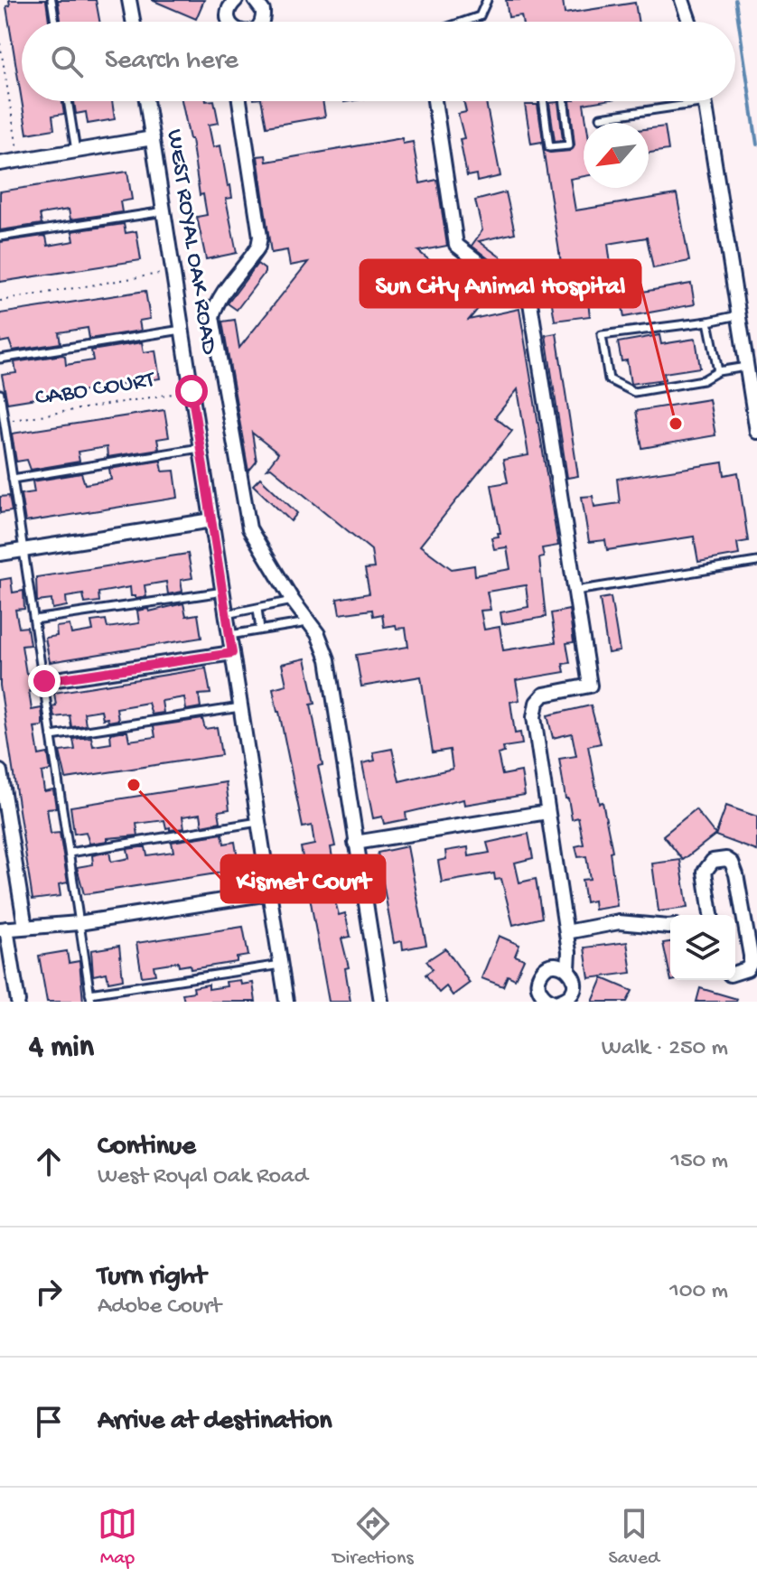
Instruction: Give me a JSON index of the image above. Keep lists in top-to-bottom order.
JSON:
{
  "streets": {
    "street": ["WEST ROYAL OAK ROAD"],
    "path": ["CABO COURT"]
  },
  "crossings": [
    ["WEST ROYAL OAK ROAD", "CABO COURT"]
  ],
  "places": ["Sun City Animal Hospital", "Kismet Court"],
  "north": "bottom left",
  "page": {
    "search": "Search here",
    "heading": ["4 min", "Walk · 250 m"],
    "list": [
      ["Continue", "West Royal Oak Road", "150 m"],
      ["Turn right", "Adobe Court", "100 m"],
      "Arrive at destination"
    ],
    "nav": ["Map", "Directions", "Saved"]
  }
}
